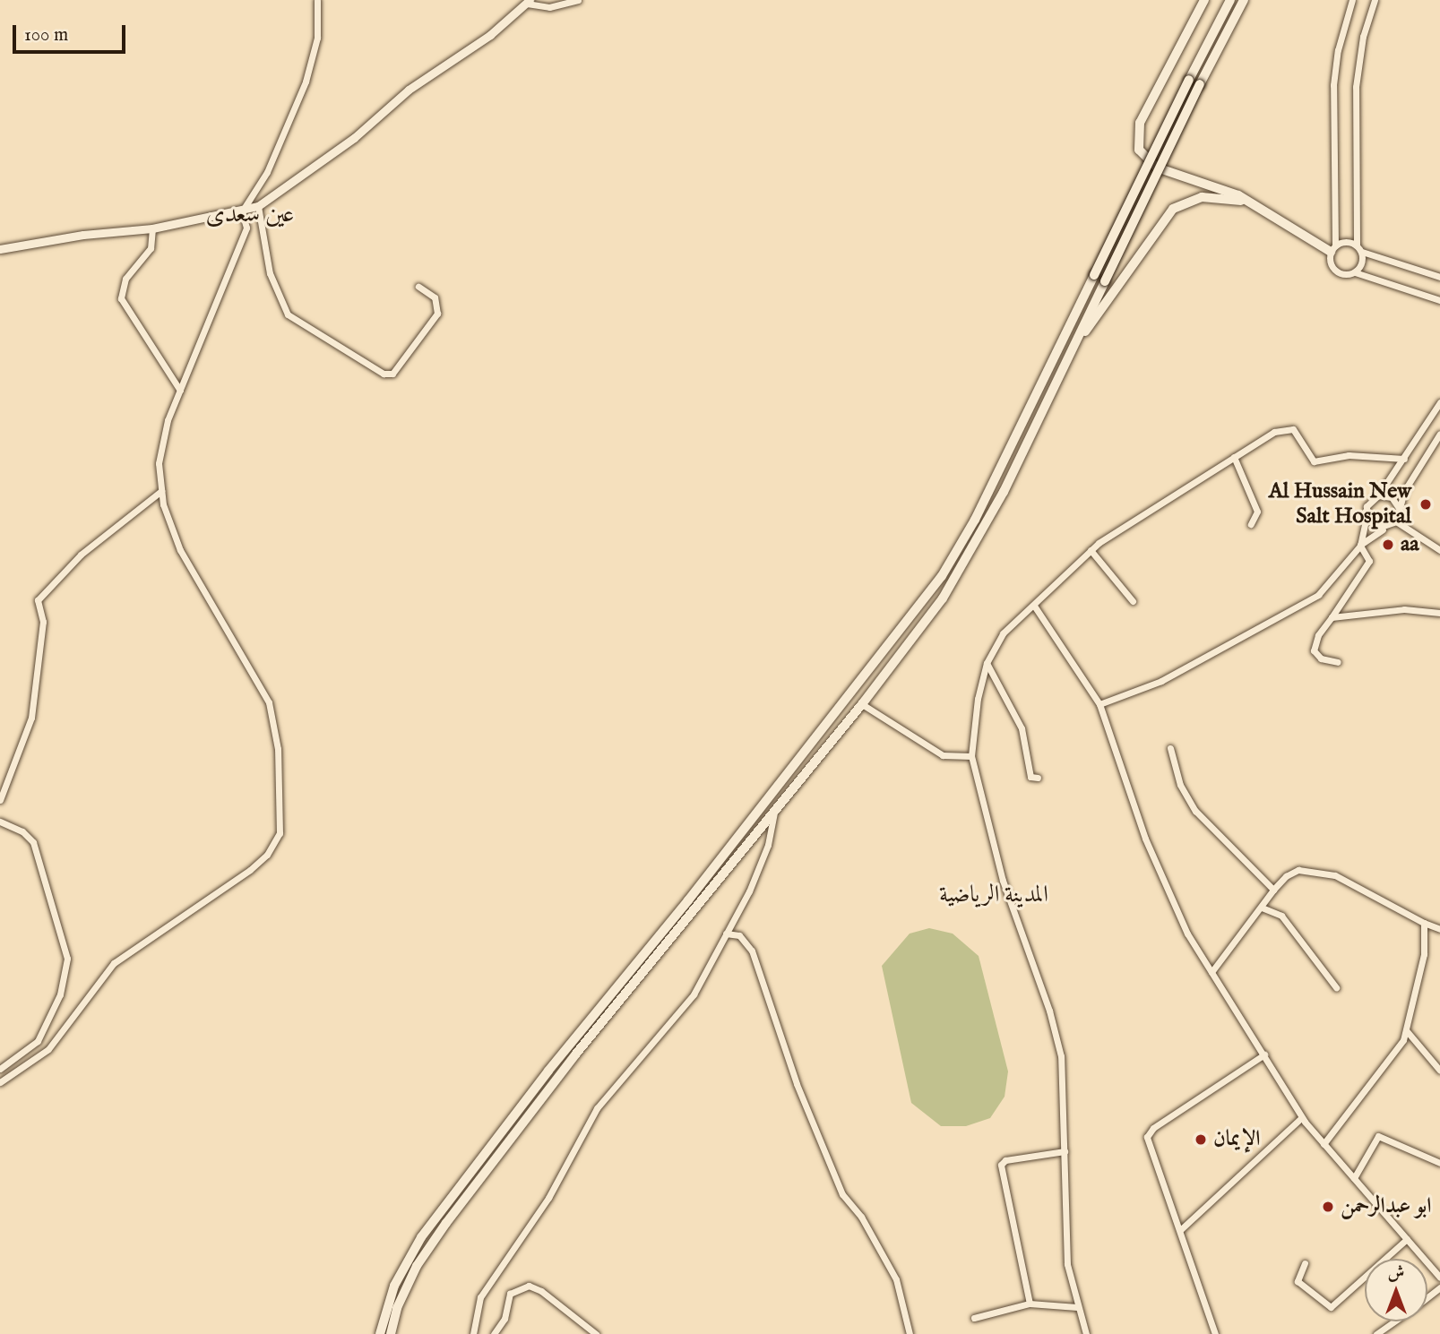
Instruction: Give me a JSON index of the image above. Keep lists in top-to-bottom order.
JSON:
{
  "districts": ["عين سعدى", "المدينة الرياضية"],
  "places": [
    "Al Hussain New Salt Hospital",
    "aa",
    "الإيمان",
    "ابو عبدالرحمن"
  ],
  "scale_bar": "100 m",
  "north": "top"
}
